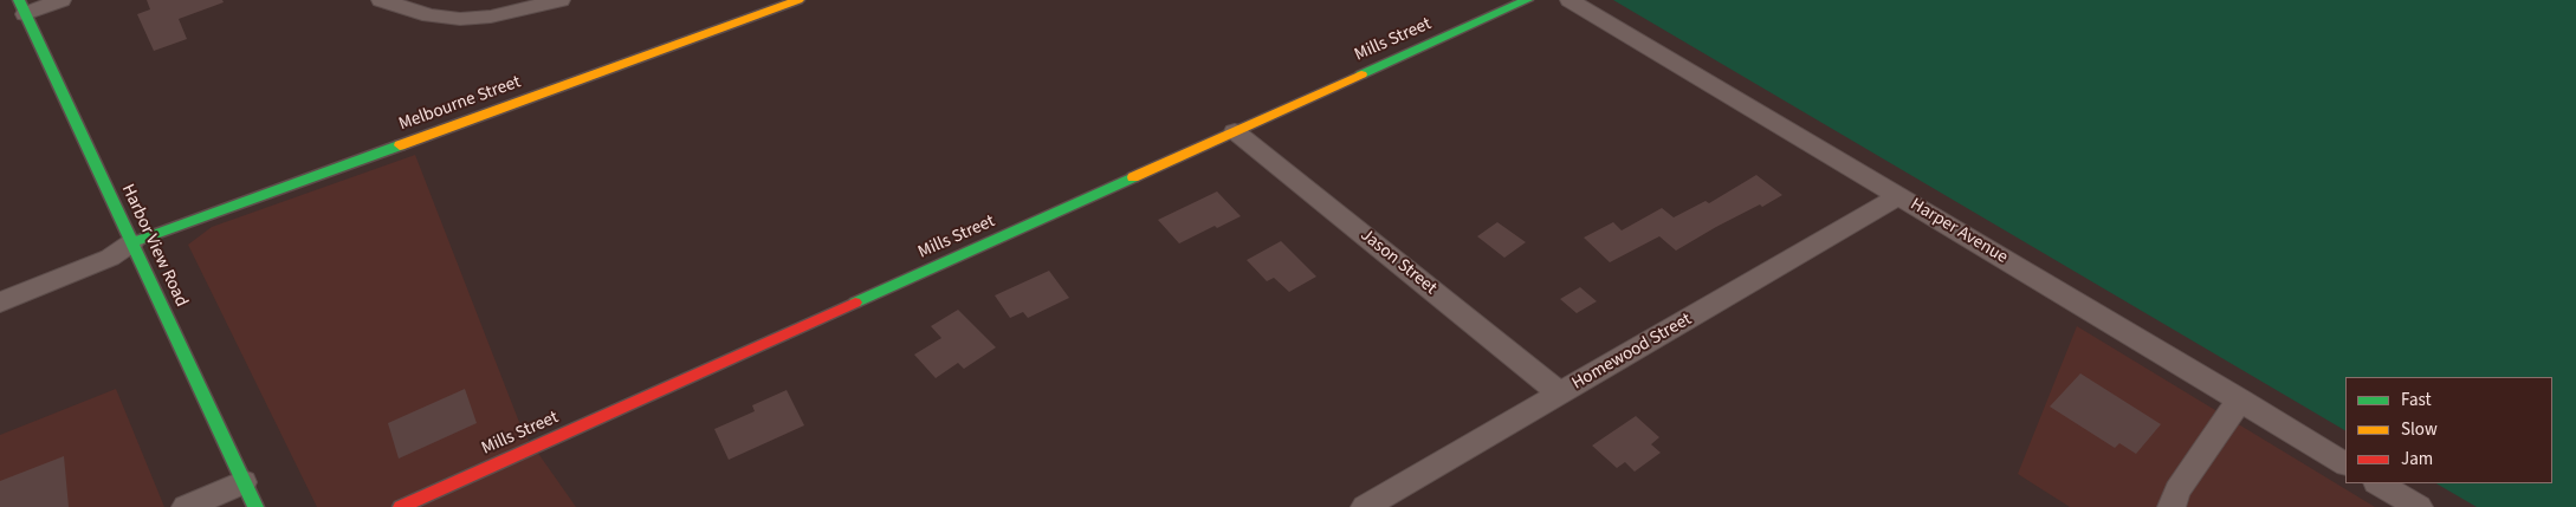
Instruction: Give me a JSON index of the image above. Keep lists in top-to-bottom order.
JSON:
{
  "streets": {
    "street": [
      "Mills Street",
      "Melbourne Street",
      "Harper Avenue",
      "Harbor View Road",
      "Jason Street",
      "Homewood Street"
    ]
  },
  "crossings": [
    ["Mills Street", "Jason Street"],
    ["Melbourne Street", "Harbor View Road"],
    ["Harper Avenue", "Homewood Street"],
    ["Jason Street", "Homewood Street"]
  ],
  "legend": ["Fast", "Slow", "Jam"]
}
